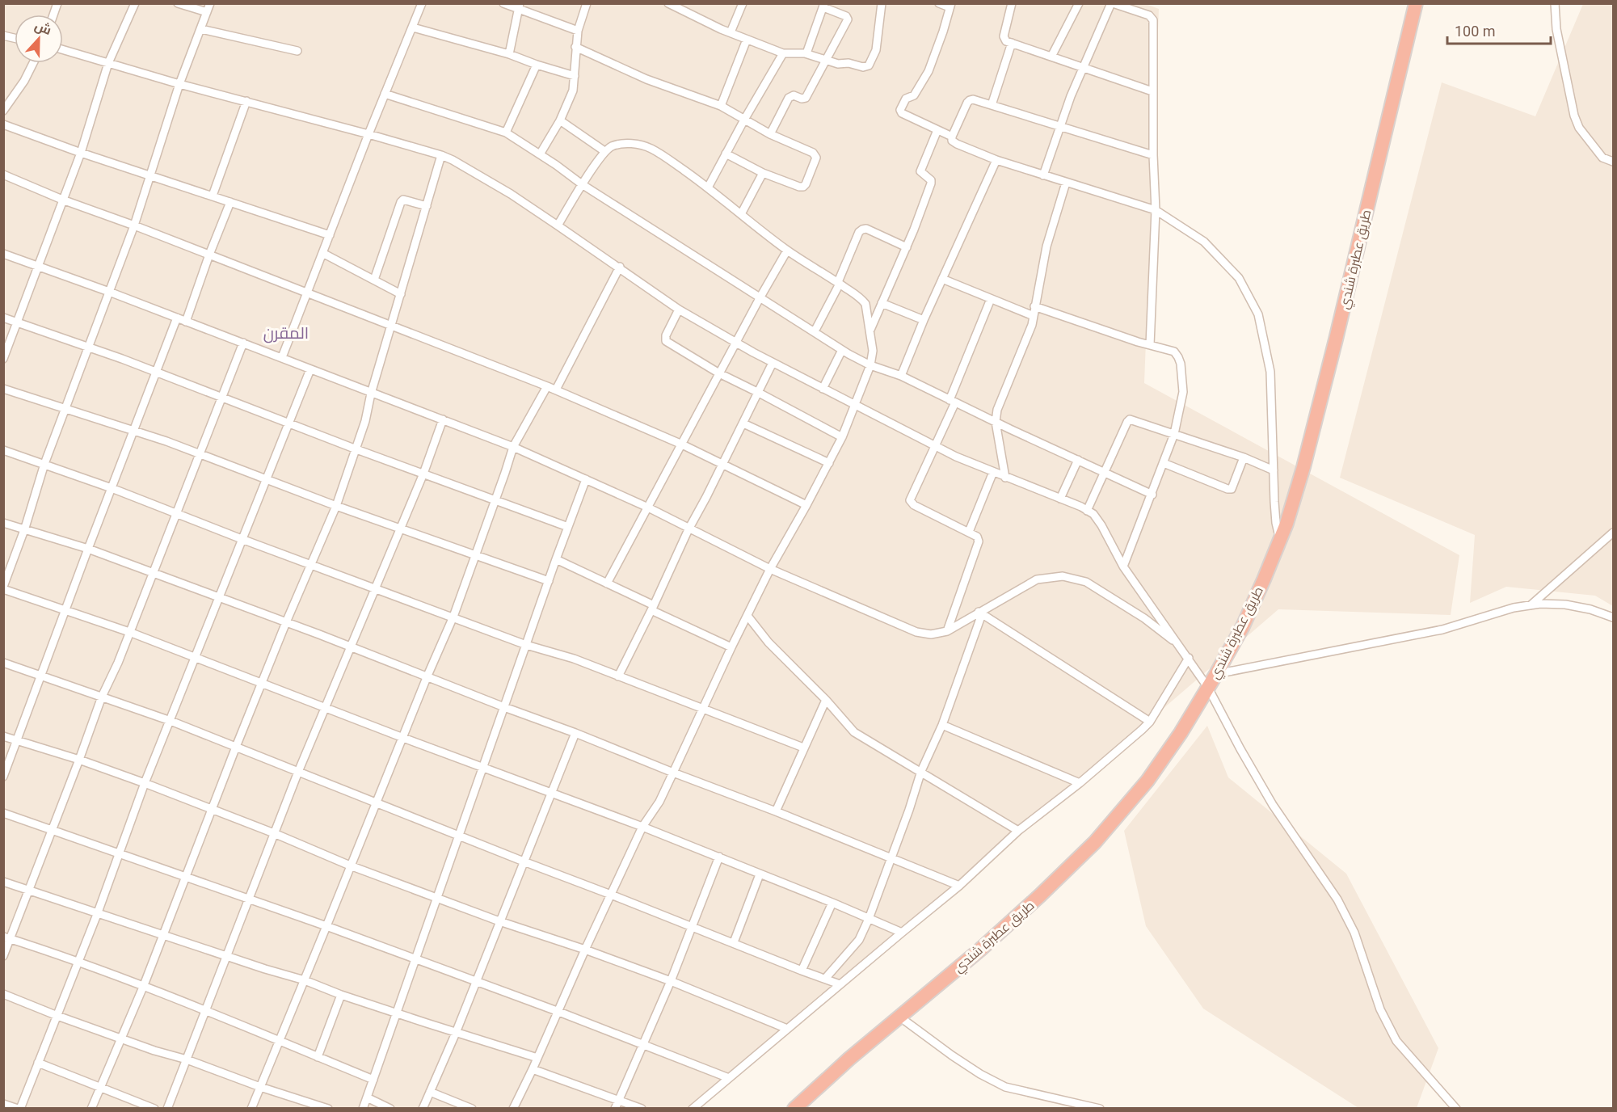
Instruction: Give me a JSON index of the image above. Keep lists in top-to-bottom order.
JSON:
{
  "streets": {
    "highway": ["طريق عطبرة شندي"]
  },
  "districts": ["المقرن"],
  "scale_bar": "100 m",
  "north": "top"
}
